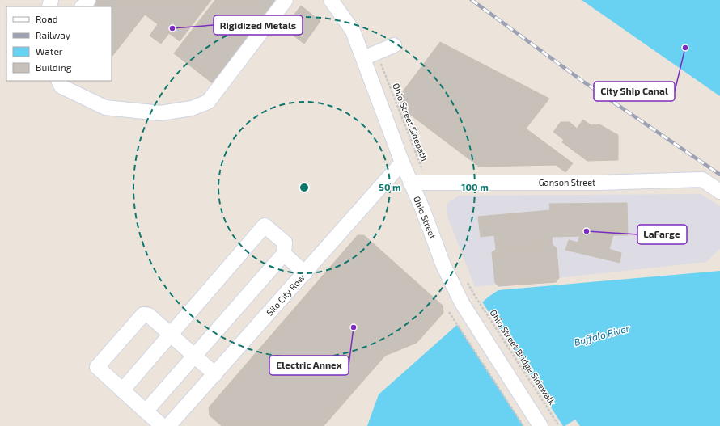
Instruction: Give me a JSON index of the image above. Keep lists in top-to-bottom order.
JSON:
{
  "streets": {
    "street": ["Ganson Street", "Ohio Street", "Silo City Row"],
    "path": ["Ohio Street Sidepath", "Ohio Street Bridge Sidewalk"]
  },
  "crossings": [
    ["Ganson Street", "Ohio Street"],
    ["Ohio Street", "Silo City Row"]
  ],
  "water": ["Buffalo River"],
  "places": [
    "Rigidized Metals",
    "City Ship Canal",
    "LaFarge",
    "Electric Annex"
  ],
  "legend": [
    "Road",
    "Railway",
    "Water",
    "Building"
  ],
  "rings": ["50 m", "100 m"]
}
